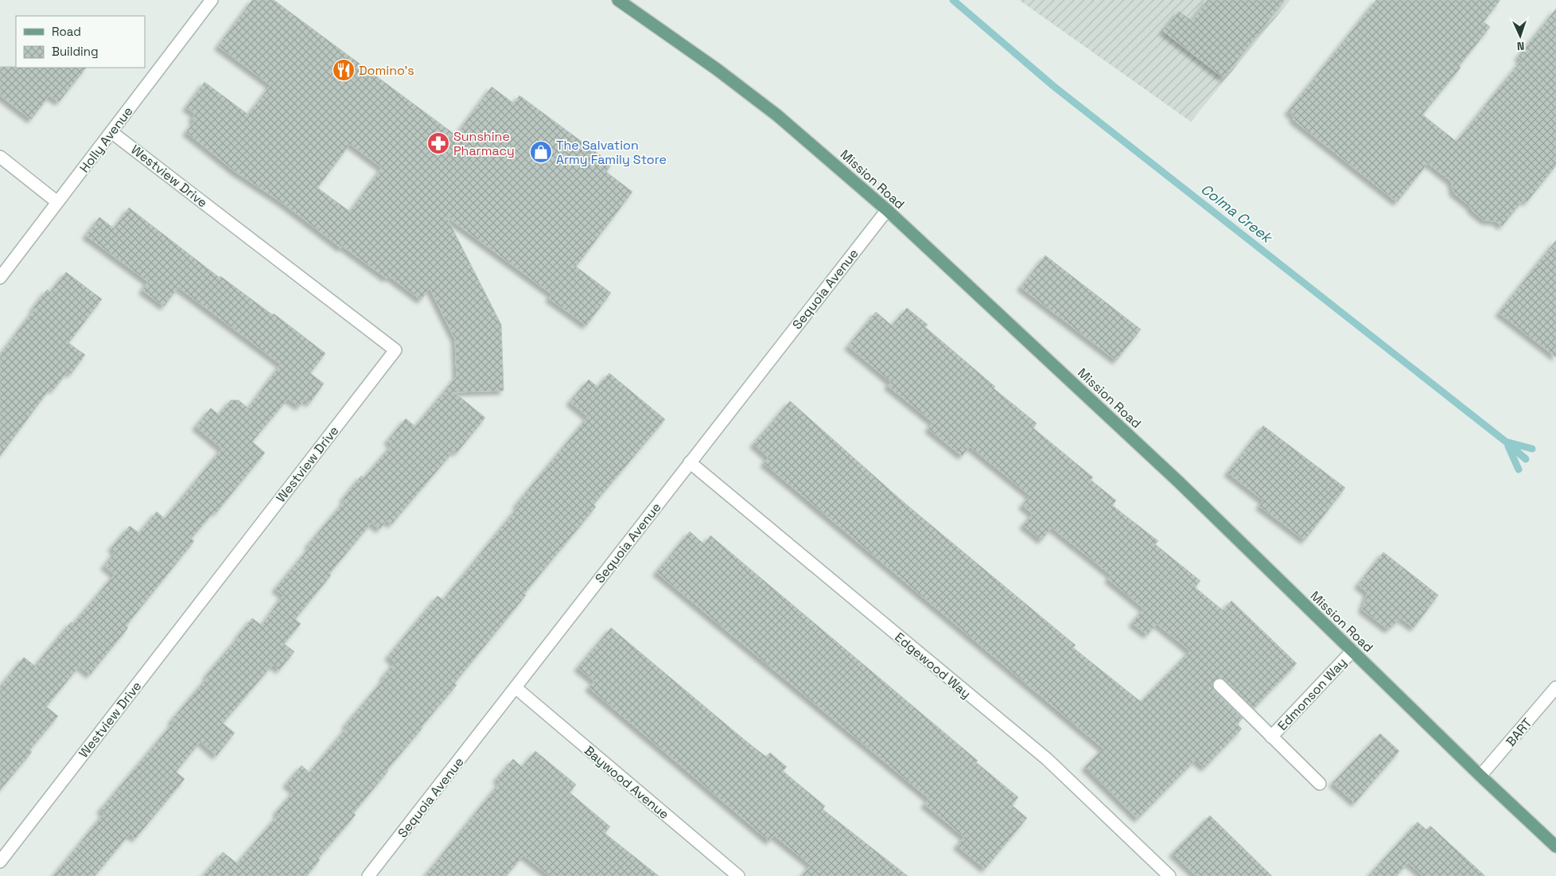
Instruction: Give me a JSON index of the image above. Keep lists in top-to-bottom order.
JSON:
{
  "streets": {
    "main road": ["Mission Road"],
    "street": [
      "Holly Avenue",
      "Westview Drive",
      "Sequoia Avenue",
      "Edgewood Way",
      "Edmonson Way",
      "BART",
      "Baywood Avenue"
    ]
  },
  "crossings": [
    ["Holly Avenue", "Westview Drive"],
    ["Mission Road", "Sequoia Avenue"],
    ["Mission Road", "Edmonson Way"],
    ["Mission Road", "BART"],
    ["Sequoia Avenue", "Edgewood Way"],
    ["Sequoia Avenue", "Baywood Avenue"]
  ],
  "water": ["Colma Creek"],
  "places": {
    "restaurant": ["Domino's"],
    "pharmacy": ["Sunshine Pharmacy"],
    "shop": ["The Salvation Army Family Store"]
  },
  "legend": ["Road", "Building"],
  "north": "bottom"
}
